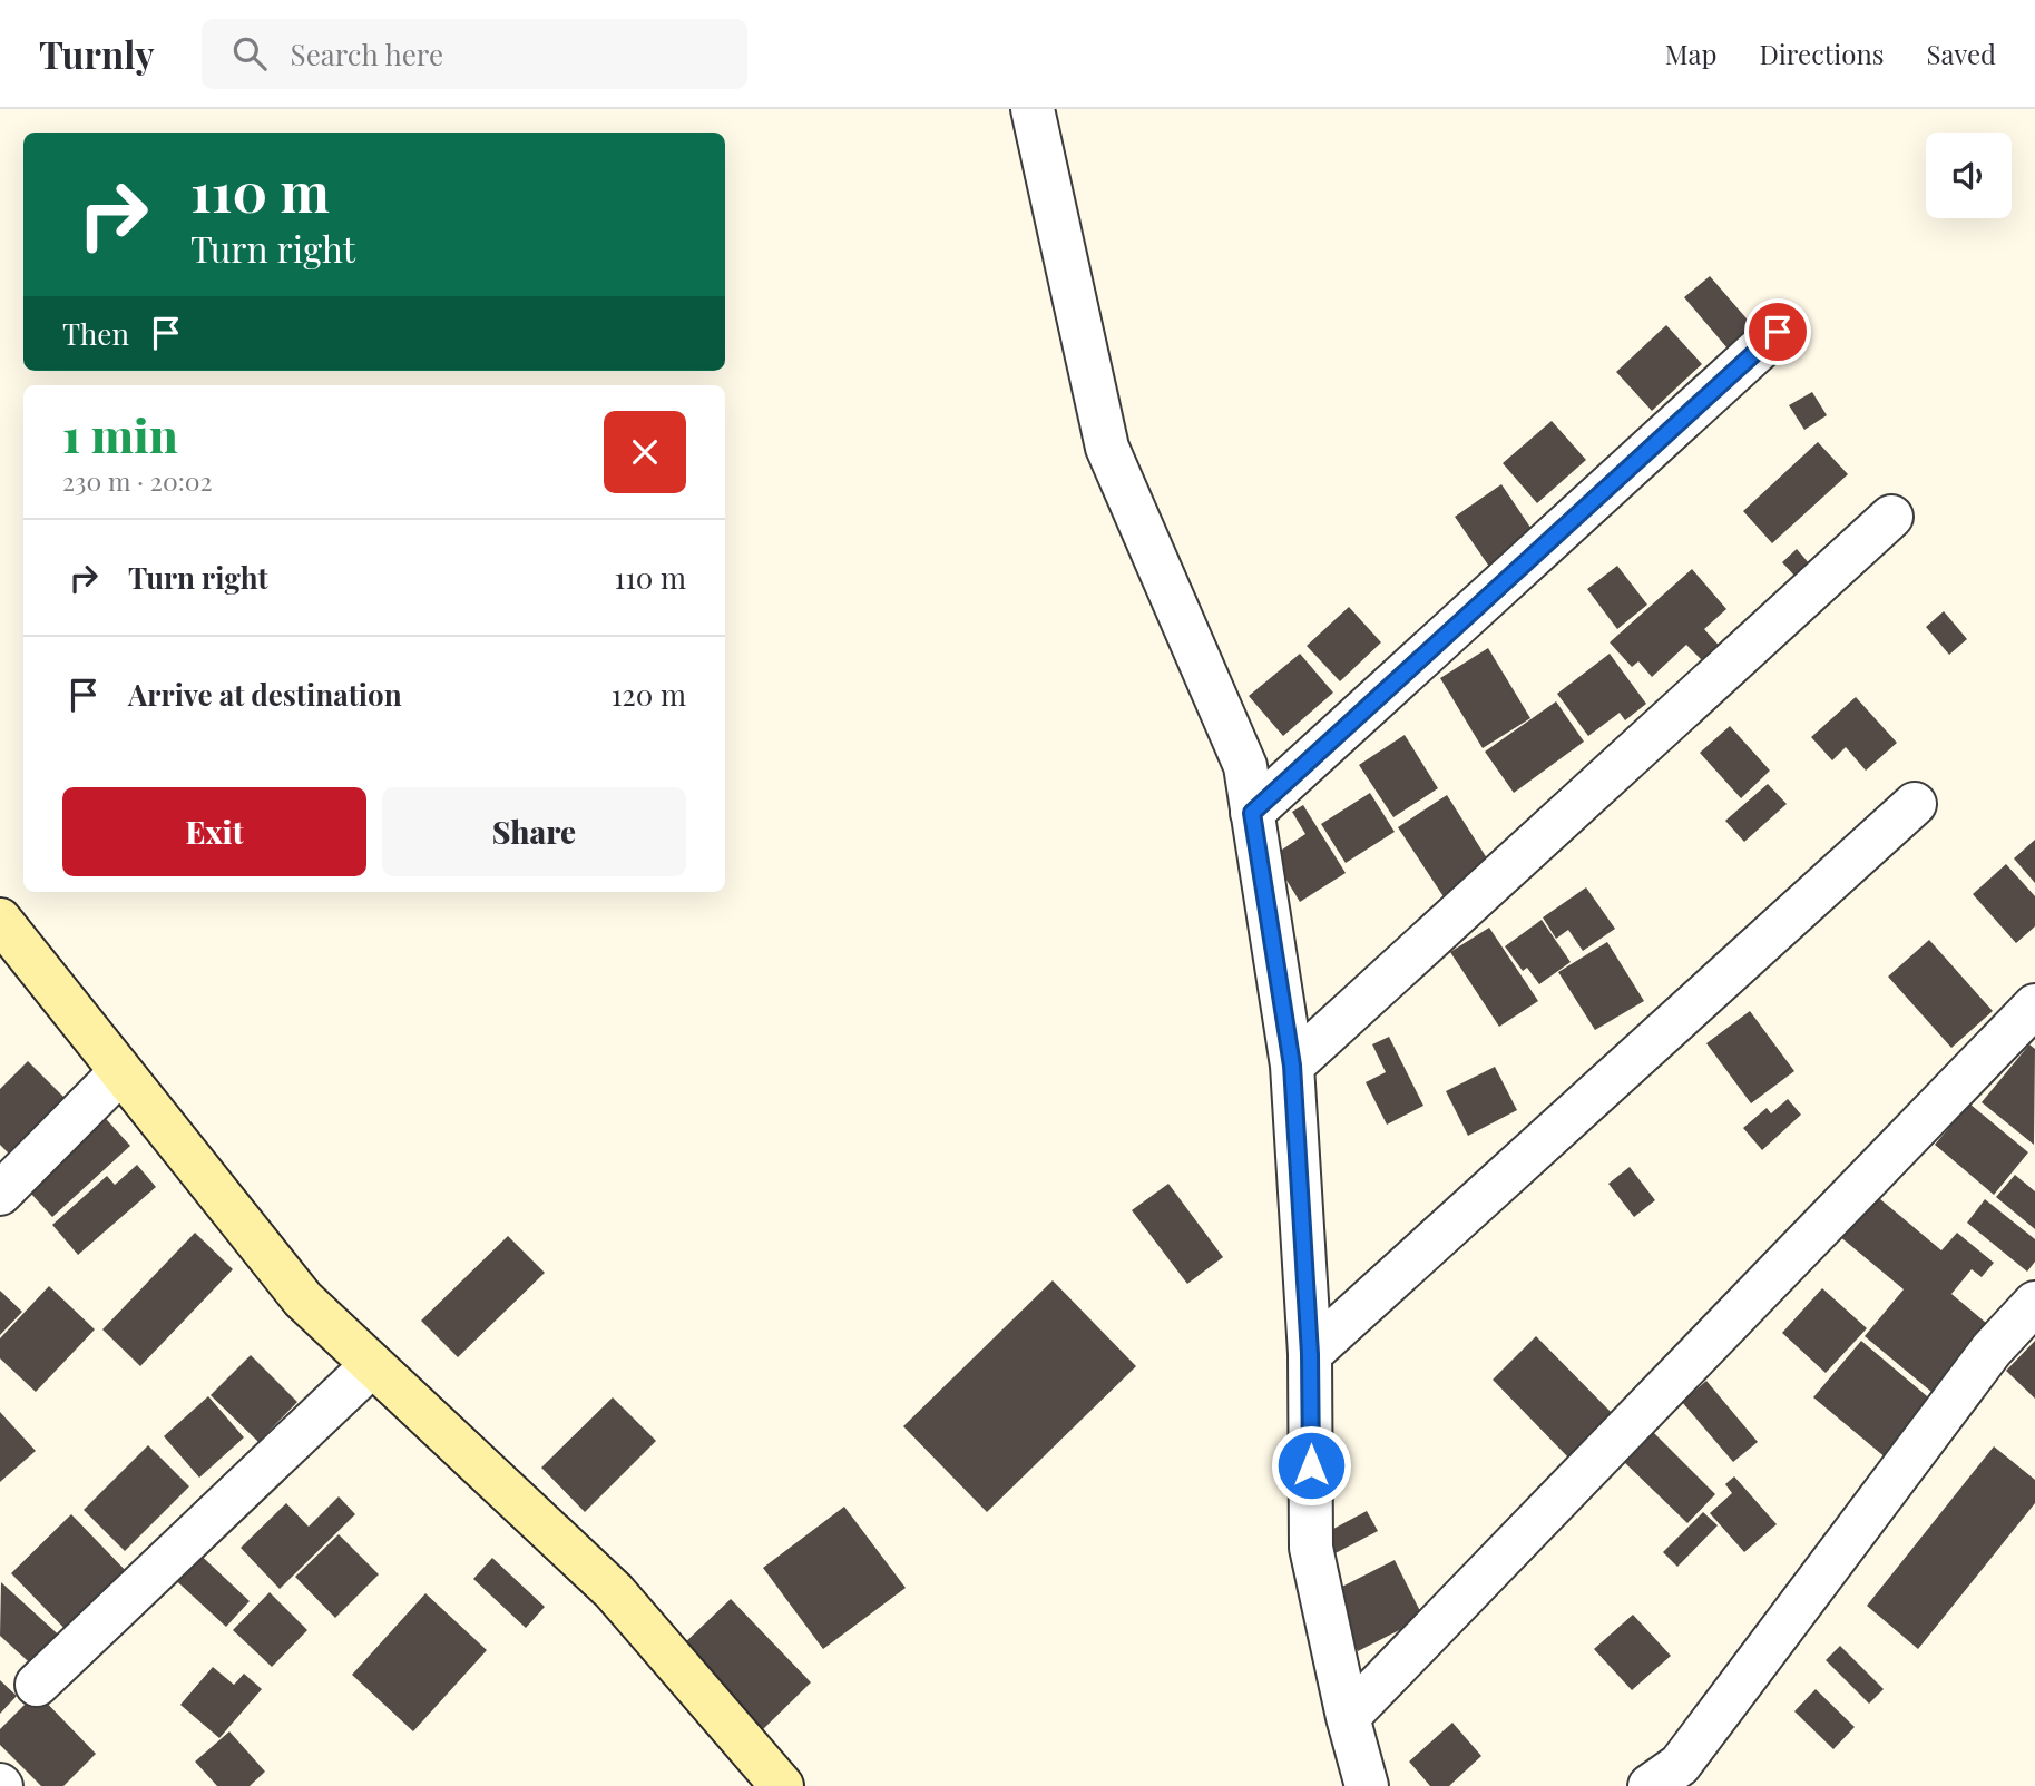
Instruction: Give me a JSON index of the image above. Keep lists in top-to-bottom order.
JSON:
{
  "page": {
    "header": "Turnly",
    "search": "Search here",
    "nav": ["Map", "Directions", "Saved"],
    "turn": ["110 m", "Turn right"],
    "then": "Then",
    "heading": ["1 min", "230 m · 20:02"],
    "list": [
      {
        "name": "Turn right",
        "value": "110 m"
      },
      {
        "name": "Arrive at destination",
        "value": "120 m"
      }
    ],
    "buttons": ["Exit", "Share"]
  }
}
